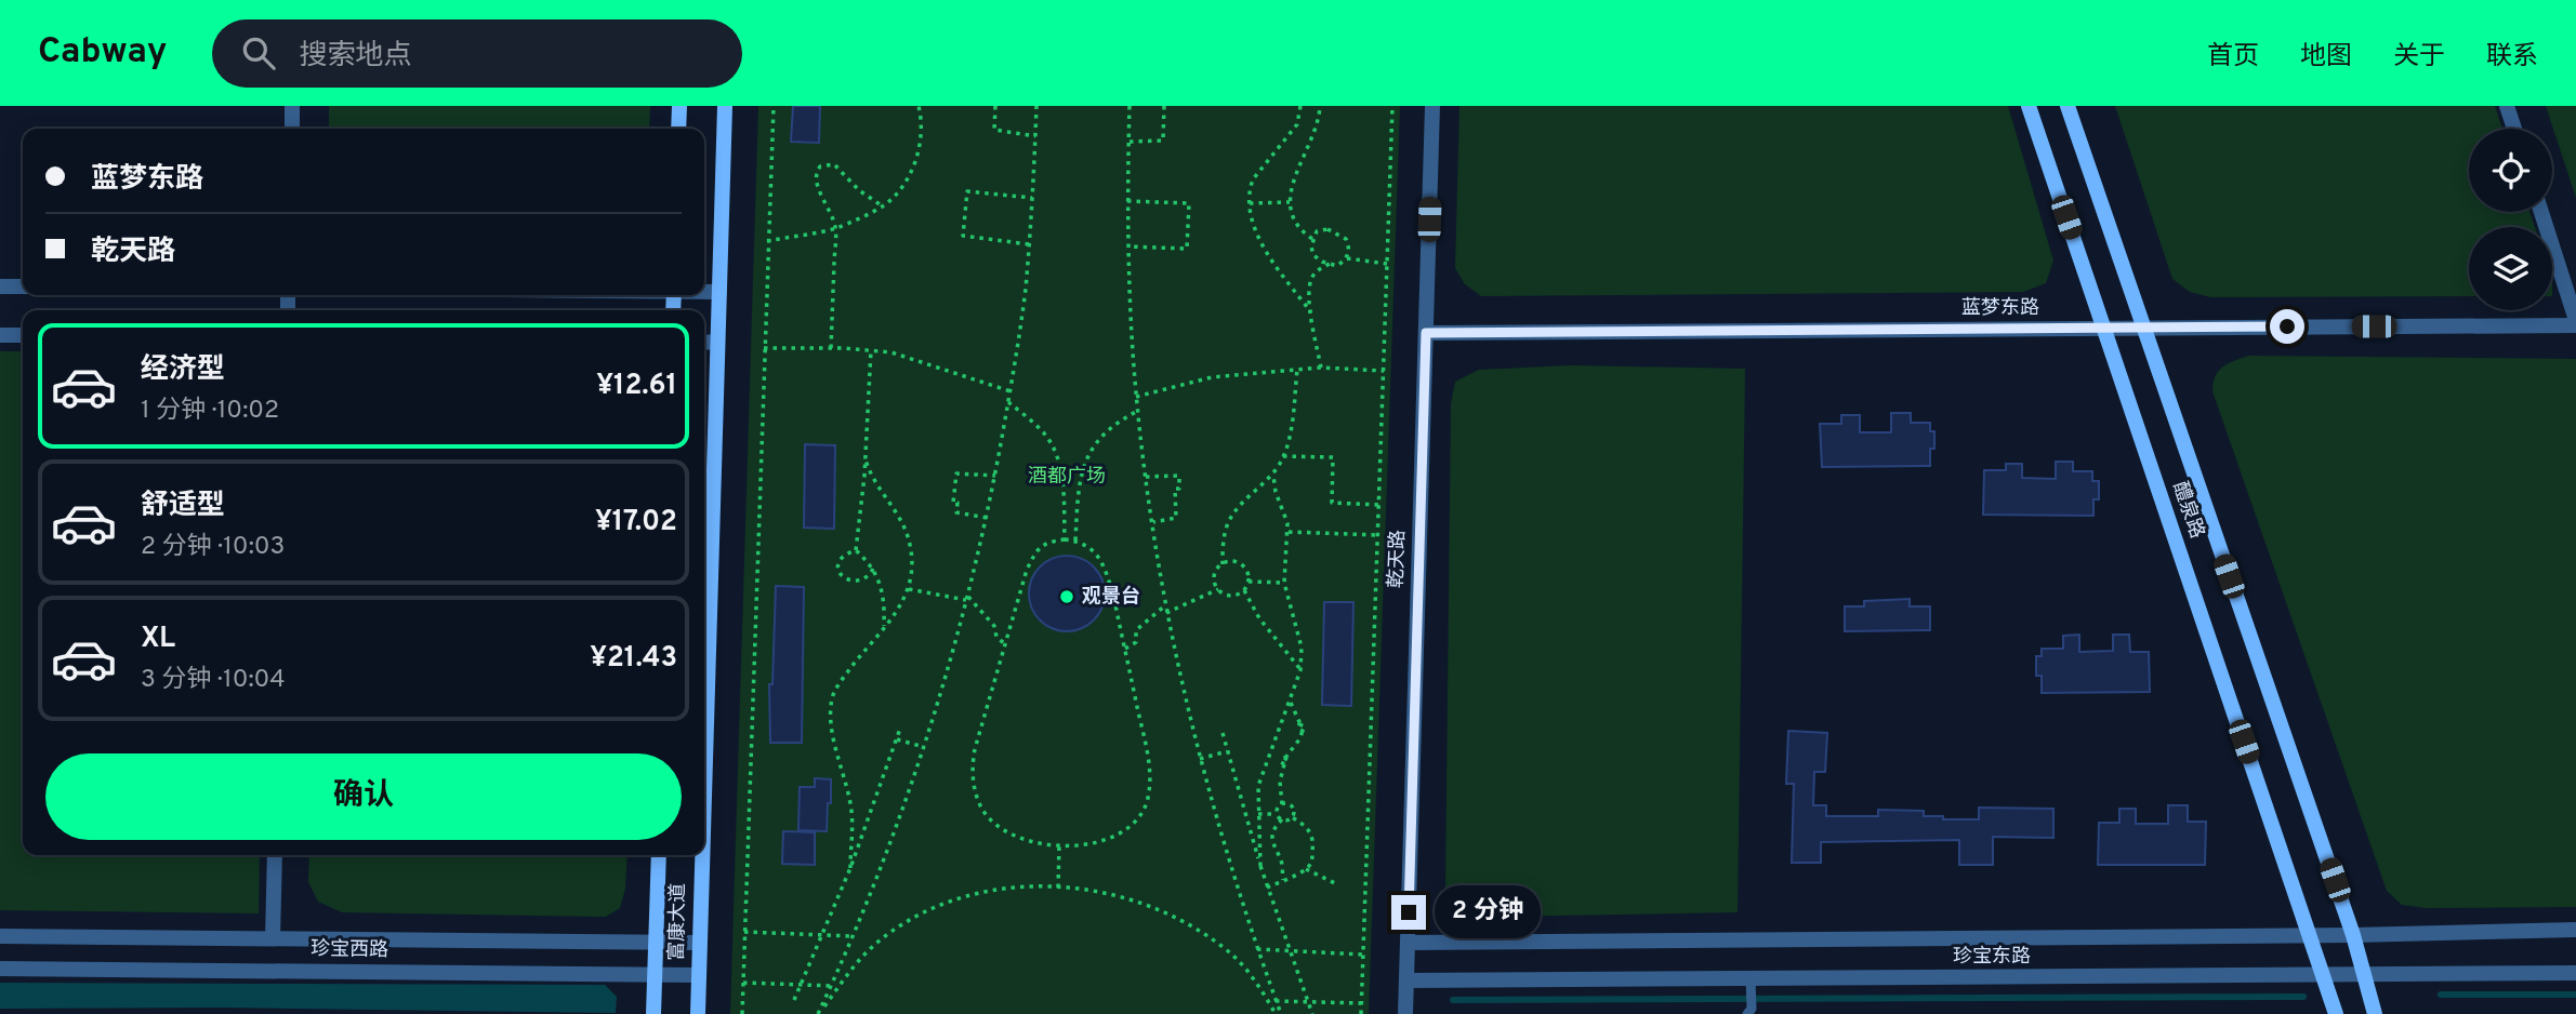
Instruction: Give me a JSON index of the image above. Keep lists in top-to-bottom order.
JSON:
{
  "streets": {
    "street": [
      "蓝梦东路",
      "醴泉路",
      "乾天路",
      "富康大道",
      "珍宝西路",
      "珍宝东路"
    ]
  },
  "crossings": [
    ["蓝梦东路", "醴泉路"],
    ["蓝梦东路", "乾天路"],
    ["醴泉路", "珍宝东路"],
    ["乾天路", "珍宝东路"],
    ["富康大道", "珍宝西路"]
  ],
  "parks": ["酒都广场"],
  "places": ["观景台"],
  "page": {
    "header": "Cabway",
    "search": "搜索地点",
    "nav": [
      "首页",
      "地图",
      "关于",
      "联系"
    ],
    "banner": ["蓝梦东路", "乾天路"],
    "list": [
      {
        "name": "经济型",
        "note": "1 分钟 · 10:02",
        "value": "¥12.61"
      },
      {
        "name": "舒适型",
        "note": "2 分钟 · 10:03",
        "value": "¥17.02"
      },
      {
        "name": "XL",
        "note": "3 分钟 · 10:04",
        "value": "¥21.43"
      }
    ],
    "buttons": "确认",
    "bubble": "2 分钟"
  }
}
